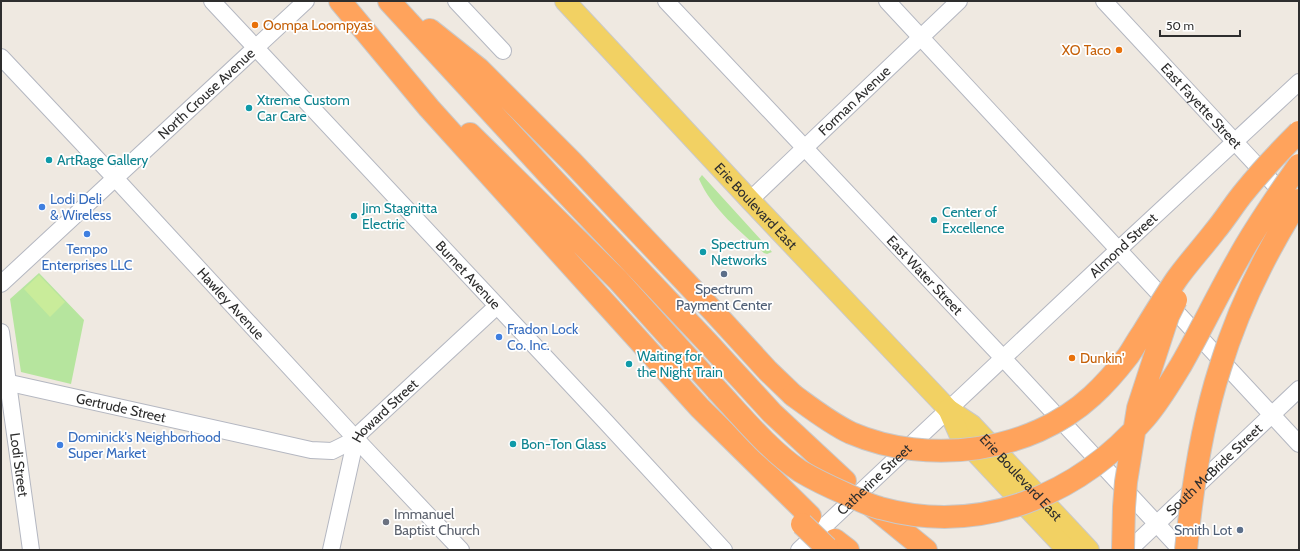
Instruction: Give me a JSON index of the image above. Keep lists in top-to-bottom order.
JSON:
{
  "streets": {
    "main road": ["Erie Boulevard East"],
    "street": [
      "North Crouse Avenue",
      "Forman Avenue",
      "East Fayette Street",
      "Almond Street",
      "Burnet Avenue",
      "East Water Street",
      "Hawley Avenue",
      "Gertrude Street",
      "Howard Street",
      "Lodi Street",
      "South McBride Street",
      "Catherine Street"
    ]
  },
  "crossings": [
    ["North Crouse Avenue", "Burnet Avenue"],
    ["North Crouse Avenue", "Hawley Avenue"],
    ["Forman Avenue", "Erie Boulevard East"],
    ["Forman Avenue", "East Water Street"],
    ["East Fayette Street", "Almond Street"],
    ["Erie Boulevard East", "Almond Street"],
    ["Erie Boulevard East", "Catherine Street"],
    ["Almond Street", "East Water Street"],
    ["Almond Street", "Catherine Street"],
    ["Burnet Avenue", "Howard Street"],
    ["East Water Street", "South McBride Street"],
    ["Hawley Avenue", "Gertrude Street"],
    ["Hawley Avenue", "Howard Street"],
    ["Gertrude Street", "Howard Street"],
    ["Gertrude Street", "Lodi Street"]
  ],
  "places": [
    "Oompa Loompyas",
    "XO Taco",
    "Xtreme Custom Car Care",
    "ArtRage Gallery",
    "Lodi Deli & Wireless",
    "Jim Stagnitta Electric",
    "Center of Excellence",
    "Tempo Enterprises LLC",
    "Spectrum Networks",
    "Spectrum Payment Center",
    "Fradon Lock Co. Inc.",
    "Dunkin'",
    "Waiting for the Night Train",
    "Bon-Ton Glass",
    "Dominick's Neighborhood Super Market",
    "Immanuel Baptist Church",
    "Smith Lot"
  ],
  "scale_bar": "50 m"
}
